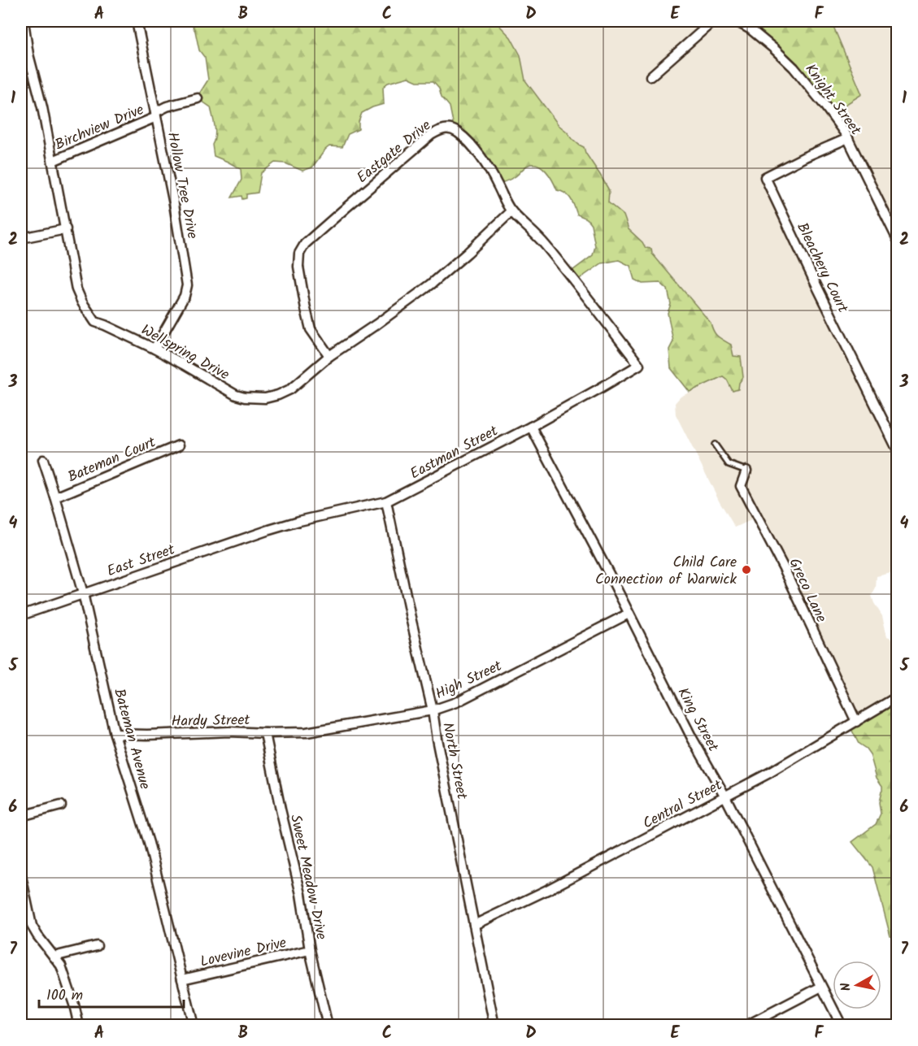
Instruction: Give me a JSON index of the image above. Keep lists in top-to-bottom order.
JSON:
{
  "streets": {
    "street": [
      "Knight Street",
      "Birchview Drive",
      "Eastgate Drive",
      "Hollow Tree Drive",
      "Bleachery Court",
      "Wellspring Drive",
      "Eastman Street",
      "Bateman Court",
      "East Street",
      "Greco Lane",
      "High Street",
      "King Street",
      "Hardy Street",
      "Bateman Avenue",
      "North Street",
      "Central Street",
      "Sweet Meadow Drive",
      "Lovevine Drive"
    ]
  },
  "crossings": [
    ["Knight Street", "Bleachery Court"],
    ["Birchview Drive", "Hollow Tree Drive"],
    ["Birchview Drive", "Wellspring Drive"],
    ["Eastgate Drive", "Wellspring Drive"],
    ["Eastgate Drive", "Eastman Street"],
    ["Hollow Tree Drive", "Wellspring Drive"],
    ["Eastman Street", "East Street"],
    ["Eastman Street", "King Street"],
    ["Eastman Street", "North Street"],
    ["Bateman Court", "Bateman Avenue"],
    ["East Street", "Bateman Avenue"],
    ["Greco Lane", "Central Street"],
    ["High Street", "King Street"],
    ["High Street", "Hardy Street"],
    ["High Street", "North Street"],
    ["King Street", "Central Street"],
    ["Hardy Street", "Bateman Avenue"],
    ["Hardy Street", "Sweet Meadow Drive"],
    ["Bateman Avenue", "Lovevine Drive"],
    ["North Street", "Central Street"],
    ["Sweet Meadow Drive", "Lovevine Drive"]
  ],
  "places": ["Child Care Connection of Warwick"],
  "scale_bar": "100 m",
  "north": "left",
  "grid": {
    "columns": [
      "A",
      "B",
      "C",
      "D",
      "E",
      "F"
    ],
    "rows": [
      "1",
      "2",
      "3",
      "4",
      "5",
      "6",
      "7"
    ]
  }
}
